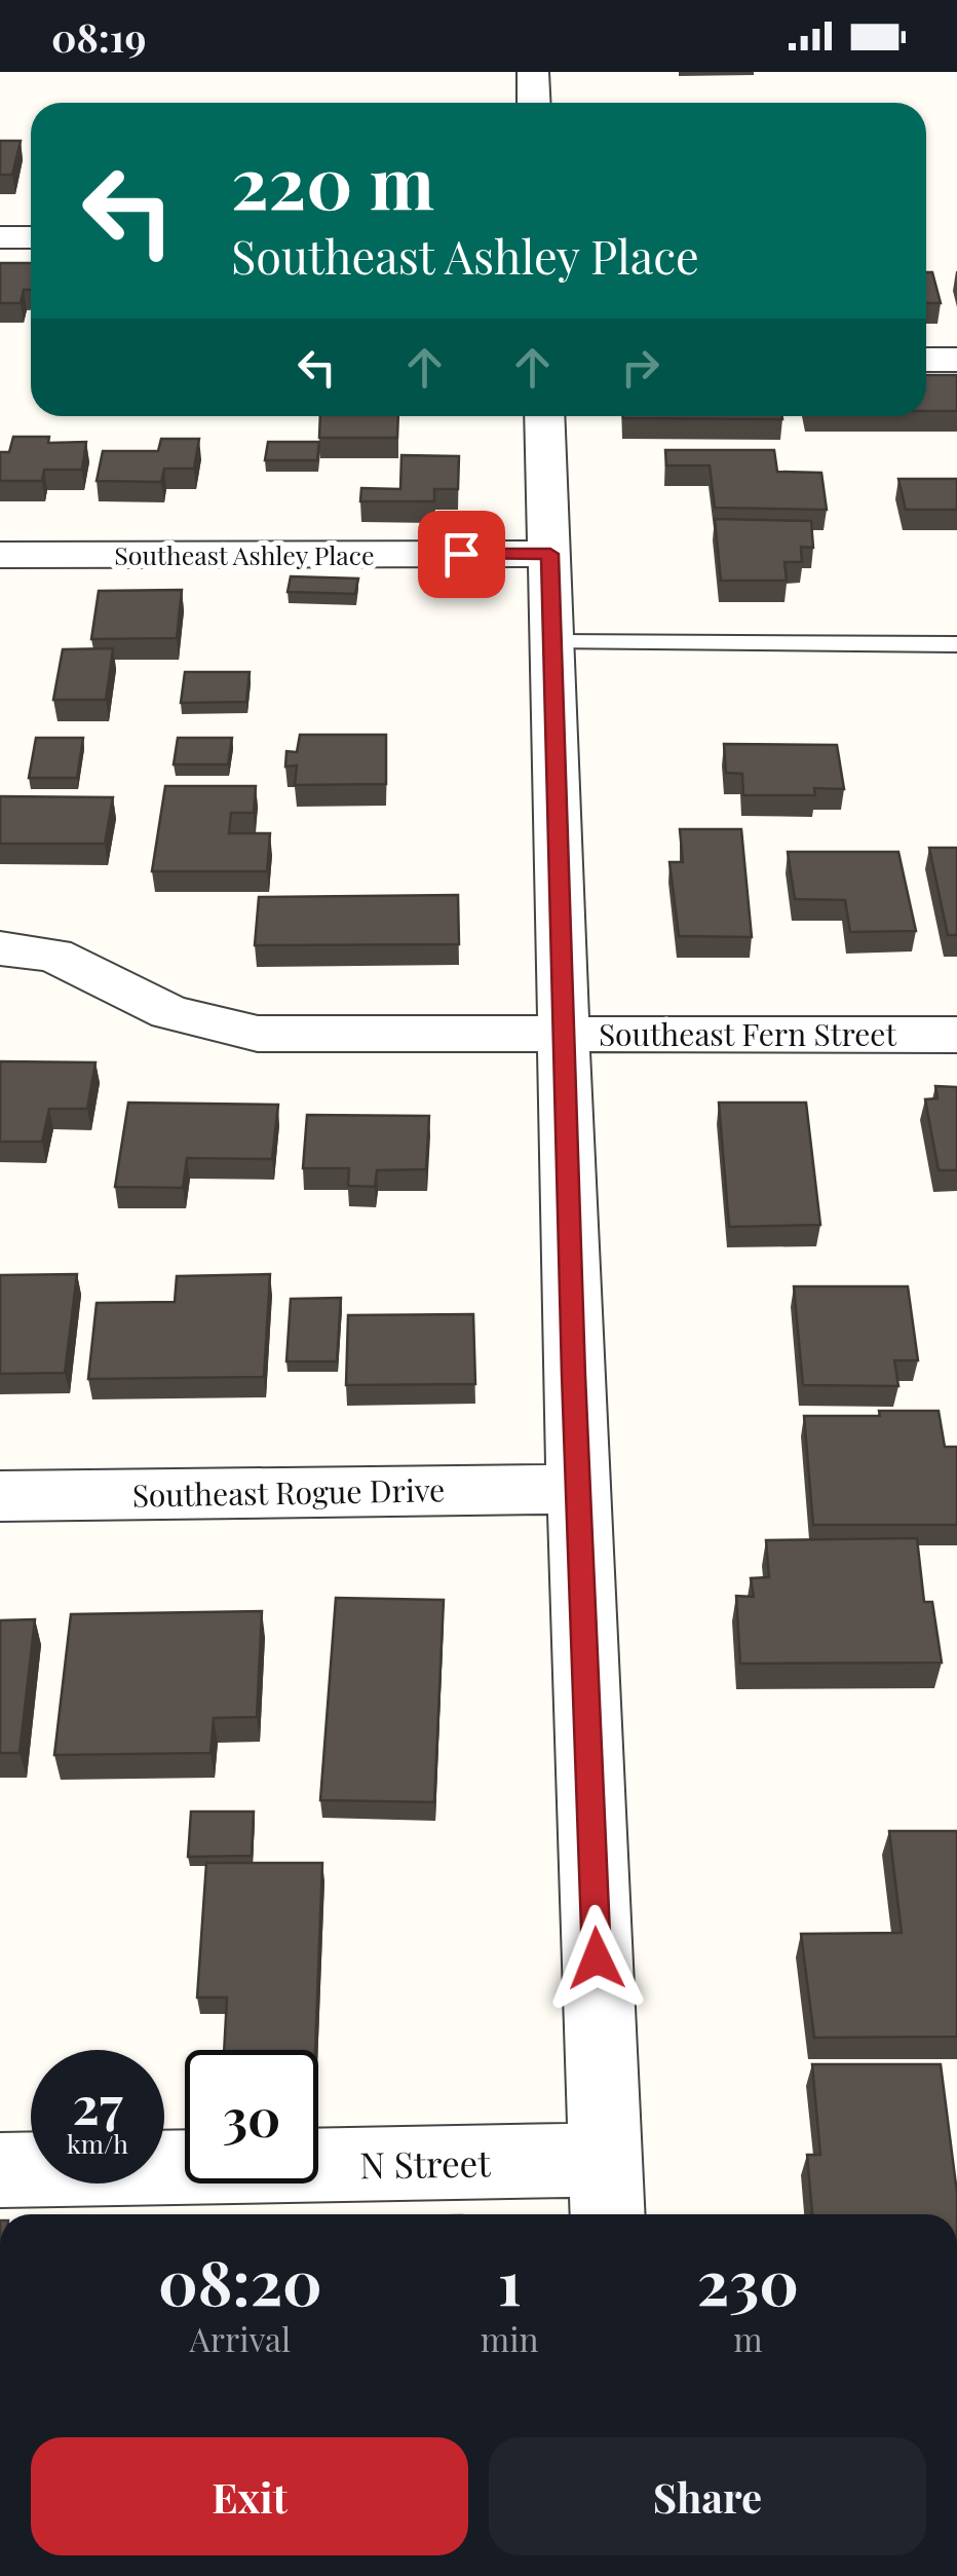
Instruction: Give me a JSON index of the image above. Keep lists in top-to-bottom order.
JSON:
{
  "streets": {
    "street": [
      "Southeast Ashley Place",
      "Southeast Fern Street",
      "Southeast Rogue Drive",
      "N Street"
    ]
  },
  "page": {
    "status": "08:19",
    "turn": ["220 m", "Southeast Ashley Place"],
    "speed": "27 km/h",
    "limit": "30",
    "eta": [
      "08:20",
      "Arrival",
      "1",
      "min",
      "230",
      "m"
    ],
    "buttons": ["Exit", "Share"]
  }
}
